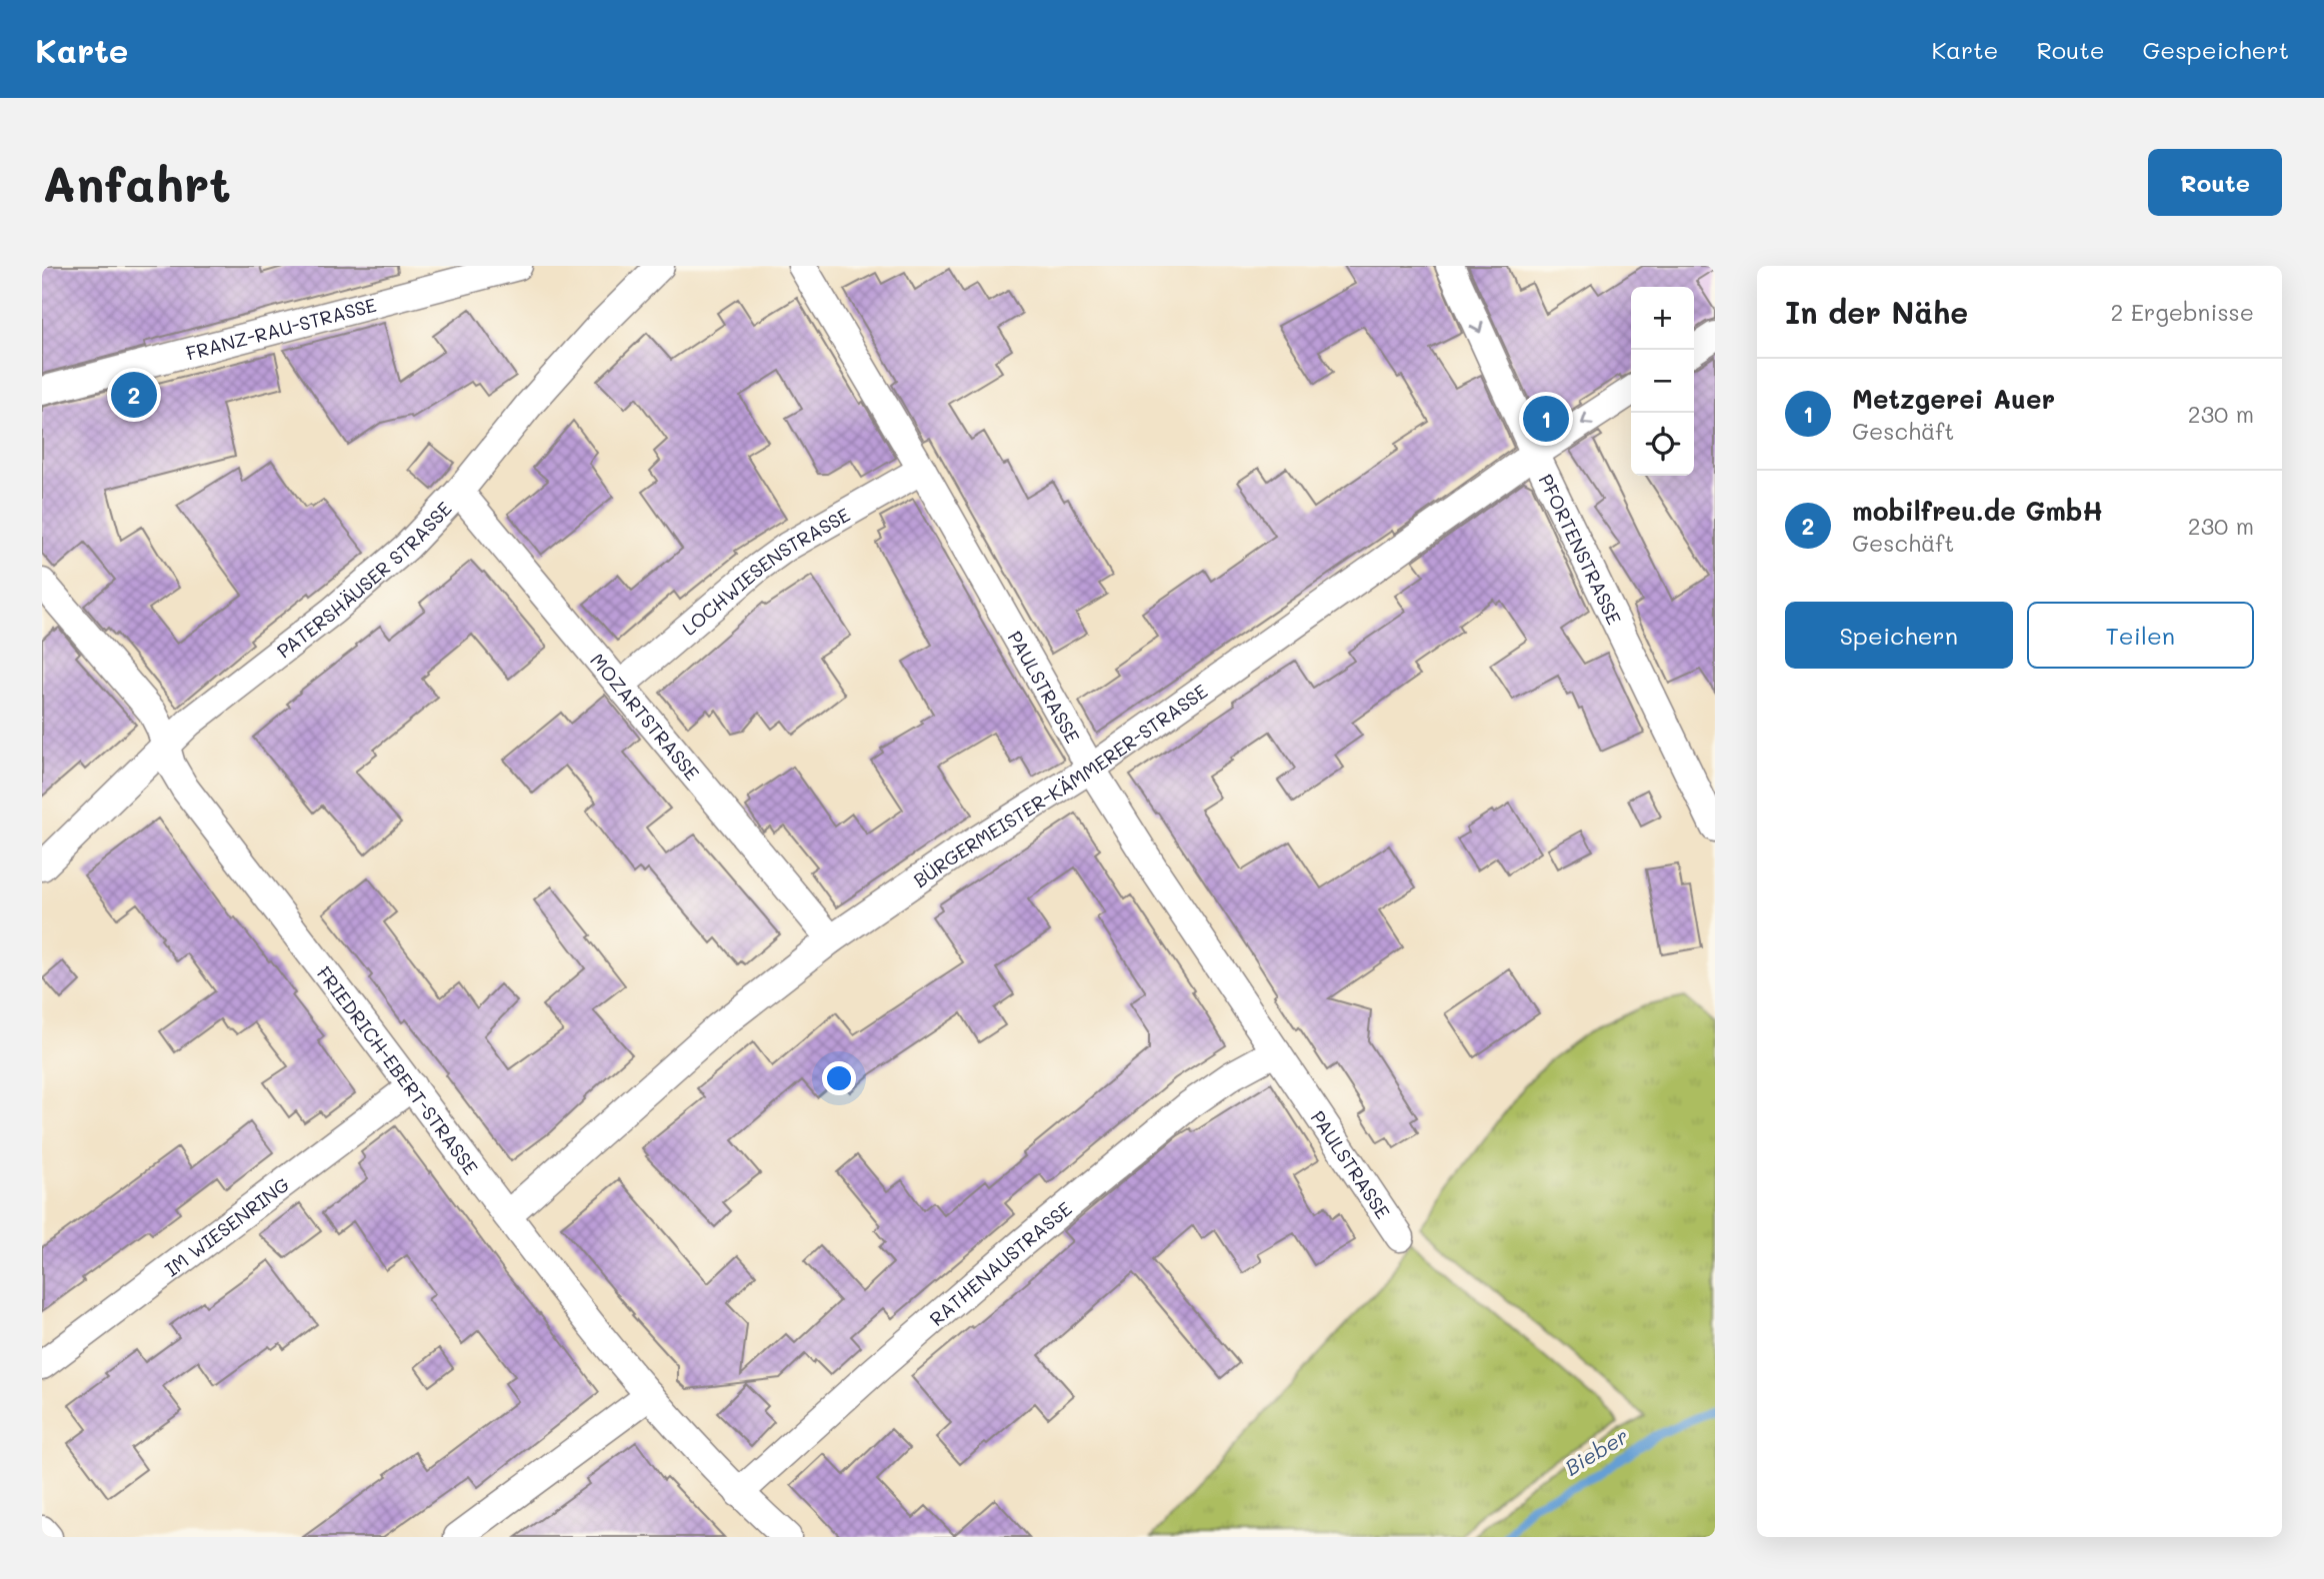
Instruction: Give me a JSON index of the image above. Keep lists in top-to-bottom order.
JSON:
{
  "streets": {
    "street": [
      "FRANZ-RAU-STRASSE",
      "PFORTENSTRASSE",
      "LOCHWIESENSTRASSE",
      "PATERSHÄUSER STRASSE",
      "PAULSTRASSE",
      "MOZARTSTRASSE",
      "BÜRGERMEISTER-KÄMMERER-STRASSE",
      "FRIEDRICH-EBERT-STRASSE",
      "IM WIESENRING",
      "RATHENAUSTRASSE"
    ]
  },
  "crossings": [
    ["PFORTENSTRASSE", "BÜRGERMEISTER-KÄMMERER-STRASSE"],
    ["LOCHWIESENSTRASSE", "PAULSTRASSE"],
    ["LOCHWIESENSTRASSE", "MOZARTSTRASSE"],
    ["PATERSHÄUSER STRASSE", "MOZARTSTRASSE"],
    ["PATERSHÄUSER STRASSE", "FRIEDRICH-EBERT-STRASSE"],
    ["PAULSTRASSE", "BÜRGERMEISTER-KÄMMERER-STRASSE"],
    ["PAULSTRASSE", "RATHENAUSTRASSE"],
    ["MOZARTSTRASSE", "BÜRGERMEISTER-KÄMMERER-STRASSE"],
    ["BÜRGERMEISTER-KÄMMERER-STRASSE", "FRIEDRICH-EBERT-STRASSE"],
    ["FRIEDRICH-EBERT-STRASSE", "IM WIESENRING"],
    ["FRIEDRICH-EBERT-STRASSE", "RATHENAUSTRASSE"]
  ],
  "water": ["Bieber"],
  "page": {
    "header": "Karte",
    "nav": ["Karte", "Route", "Gespeichert"],
    "buttons": [
      "Route",
      ["Speichern", "Teilen"]
    ],
    "title": "Anfahrt",
    "heading": ["In der Nähe", "2 Ergebnisse"],
    "map_buttons": ["+", "−"],
    "list": [
      {
        "mark": "1",
        "name": "Metzgerei Auer",
        "note": "Geschäft",
        "value": "230 m"
      },
      {
        "mark": "2",
        "name": "mobilfreu.de GmbH",
        "note": "Geschäft",
        "value": "230 m"
      }
    ],
    "pins": ["2", "1"]
  }
}
